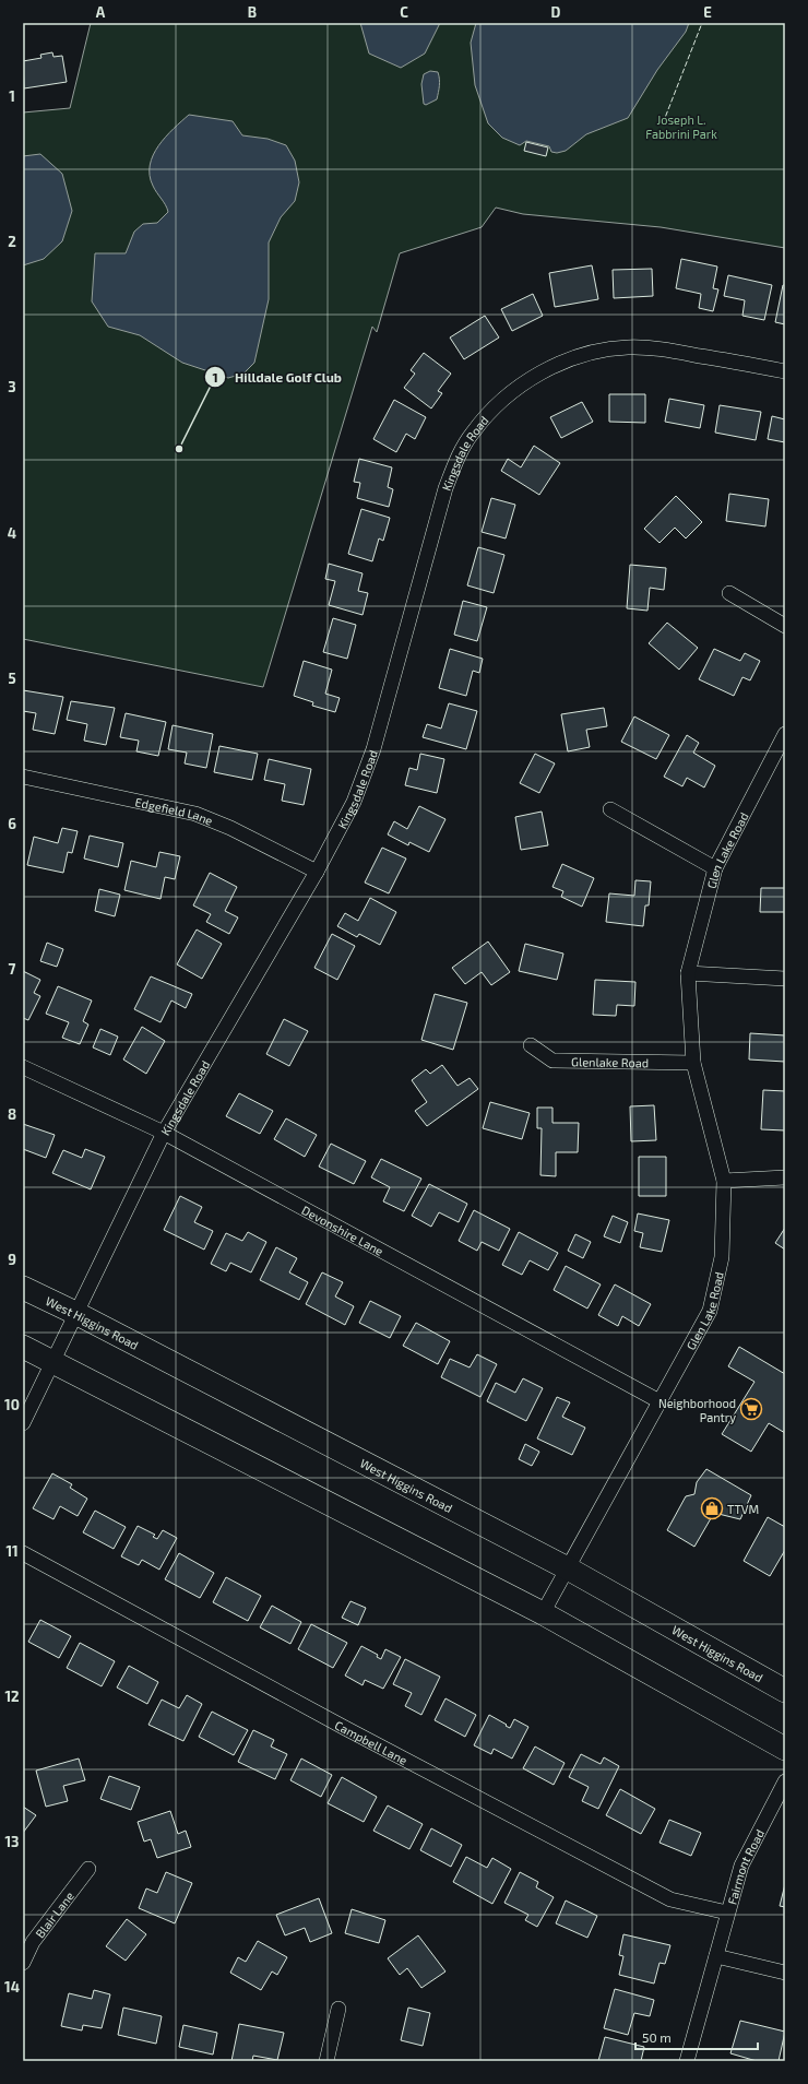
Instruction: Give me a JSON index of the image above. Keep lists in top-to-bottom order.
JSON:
{
  "streets": {
    "main road": ["West Higgins Road"],
    "street": [
      "Kingsdale Road",
      "Edgefield Lane",
      "Glen Lake Road",
      "Glenlake Road",
      "Devonshire Lane",
      "Campbell Lane",
      "Fairmont Road",
      "Blair Lane"
    ]
  },
  "crossings": [
    ["Kingsdale Road", "Edgefield Lane"],
    ["Kingsdale Road", "Devonshire Lane"],
    ["Kingsdale Road", "West Higgins Road"],
    ["Glen Lake Road", "Glenlake Road"],
    ["Glen Lake Road", "Devonshire Lane"],
    ["Glen Lake Road", "West Higgins Road"],
    ["Campbell Lane", "Fairmont Road"]
  ],
  "parks": ["Joseph L. Fabbrini Park"],
  "places": {
    "other": ["Hilldale Golf Club"],
    "supermarket": ["Neighborhood Pantry"],
    "shop": ["TTVM"]
  },
  "scale_bar": "50 m",
  "grid": {
    "columns": [
      "A",
      "B",
      "C",
      "D",
      "E"
    ],
    "rows": [
      "1",
      "2",
      "3",
      "4",
      "5",
      "6",
      "7",
      "8",
      "9",
      "10",
      "11",
      "12",
      "13",
      "14"
    ]
  }
}
